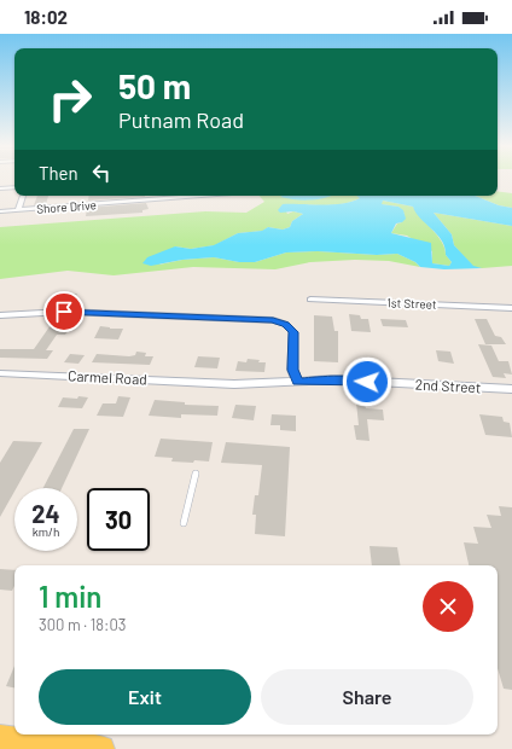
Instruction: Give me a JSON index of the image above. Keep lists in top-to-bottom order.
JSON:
{
  "streets": {
    "street": [
      "Shore Drive",
      "1st Street",
      "Carmel Road",
      "2nd Street"
    ]
  },
  "crossings": [
    ["Carmel Road", "2nd Street"]
  ],
  "page": {
    "status": "18:02",
    "turn": ["50 m", "Putnam Road"],
    "then": "Then",
    "speed": "24 km/h",
    "limit": "30",
    "heading": ["1 min", "300 m · 18:03"],
    "buttons": ["Exit", "Share"]
  }
}
